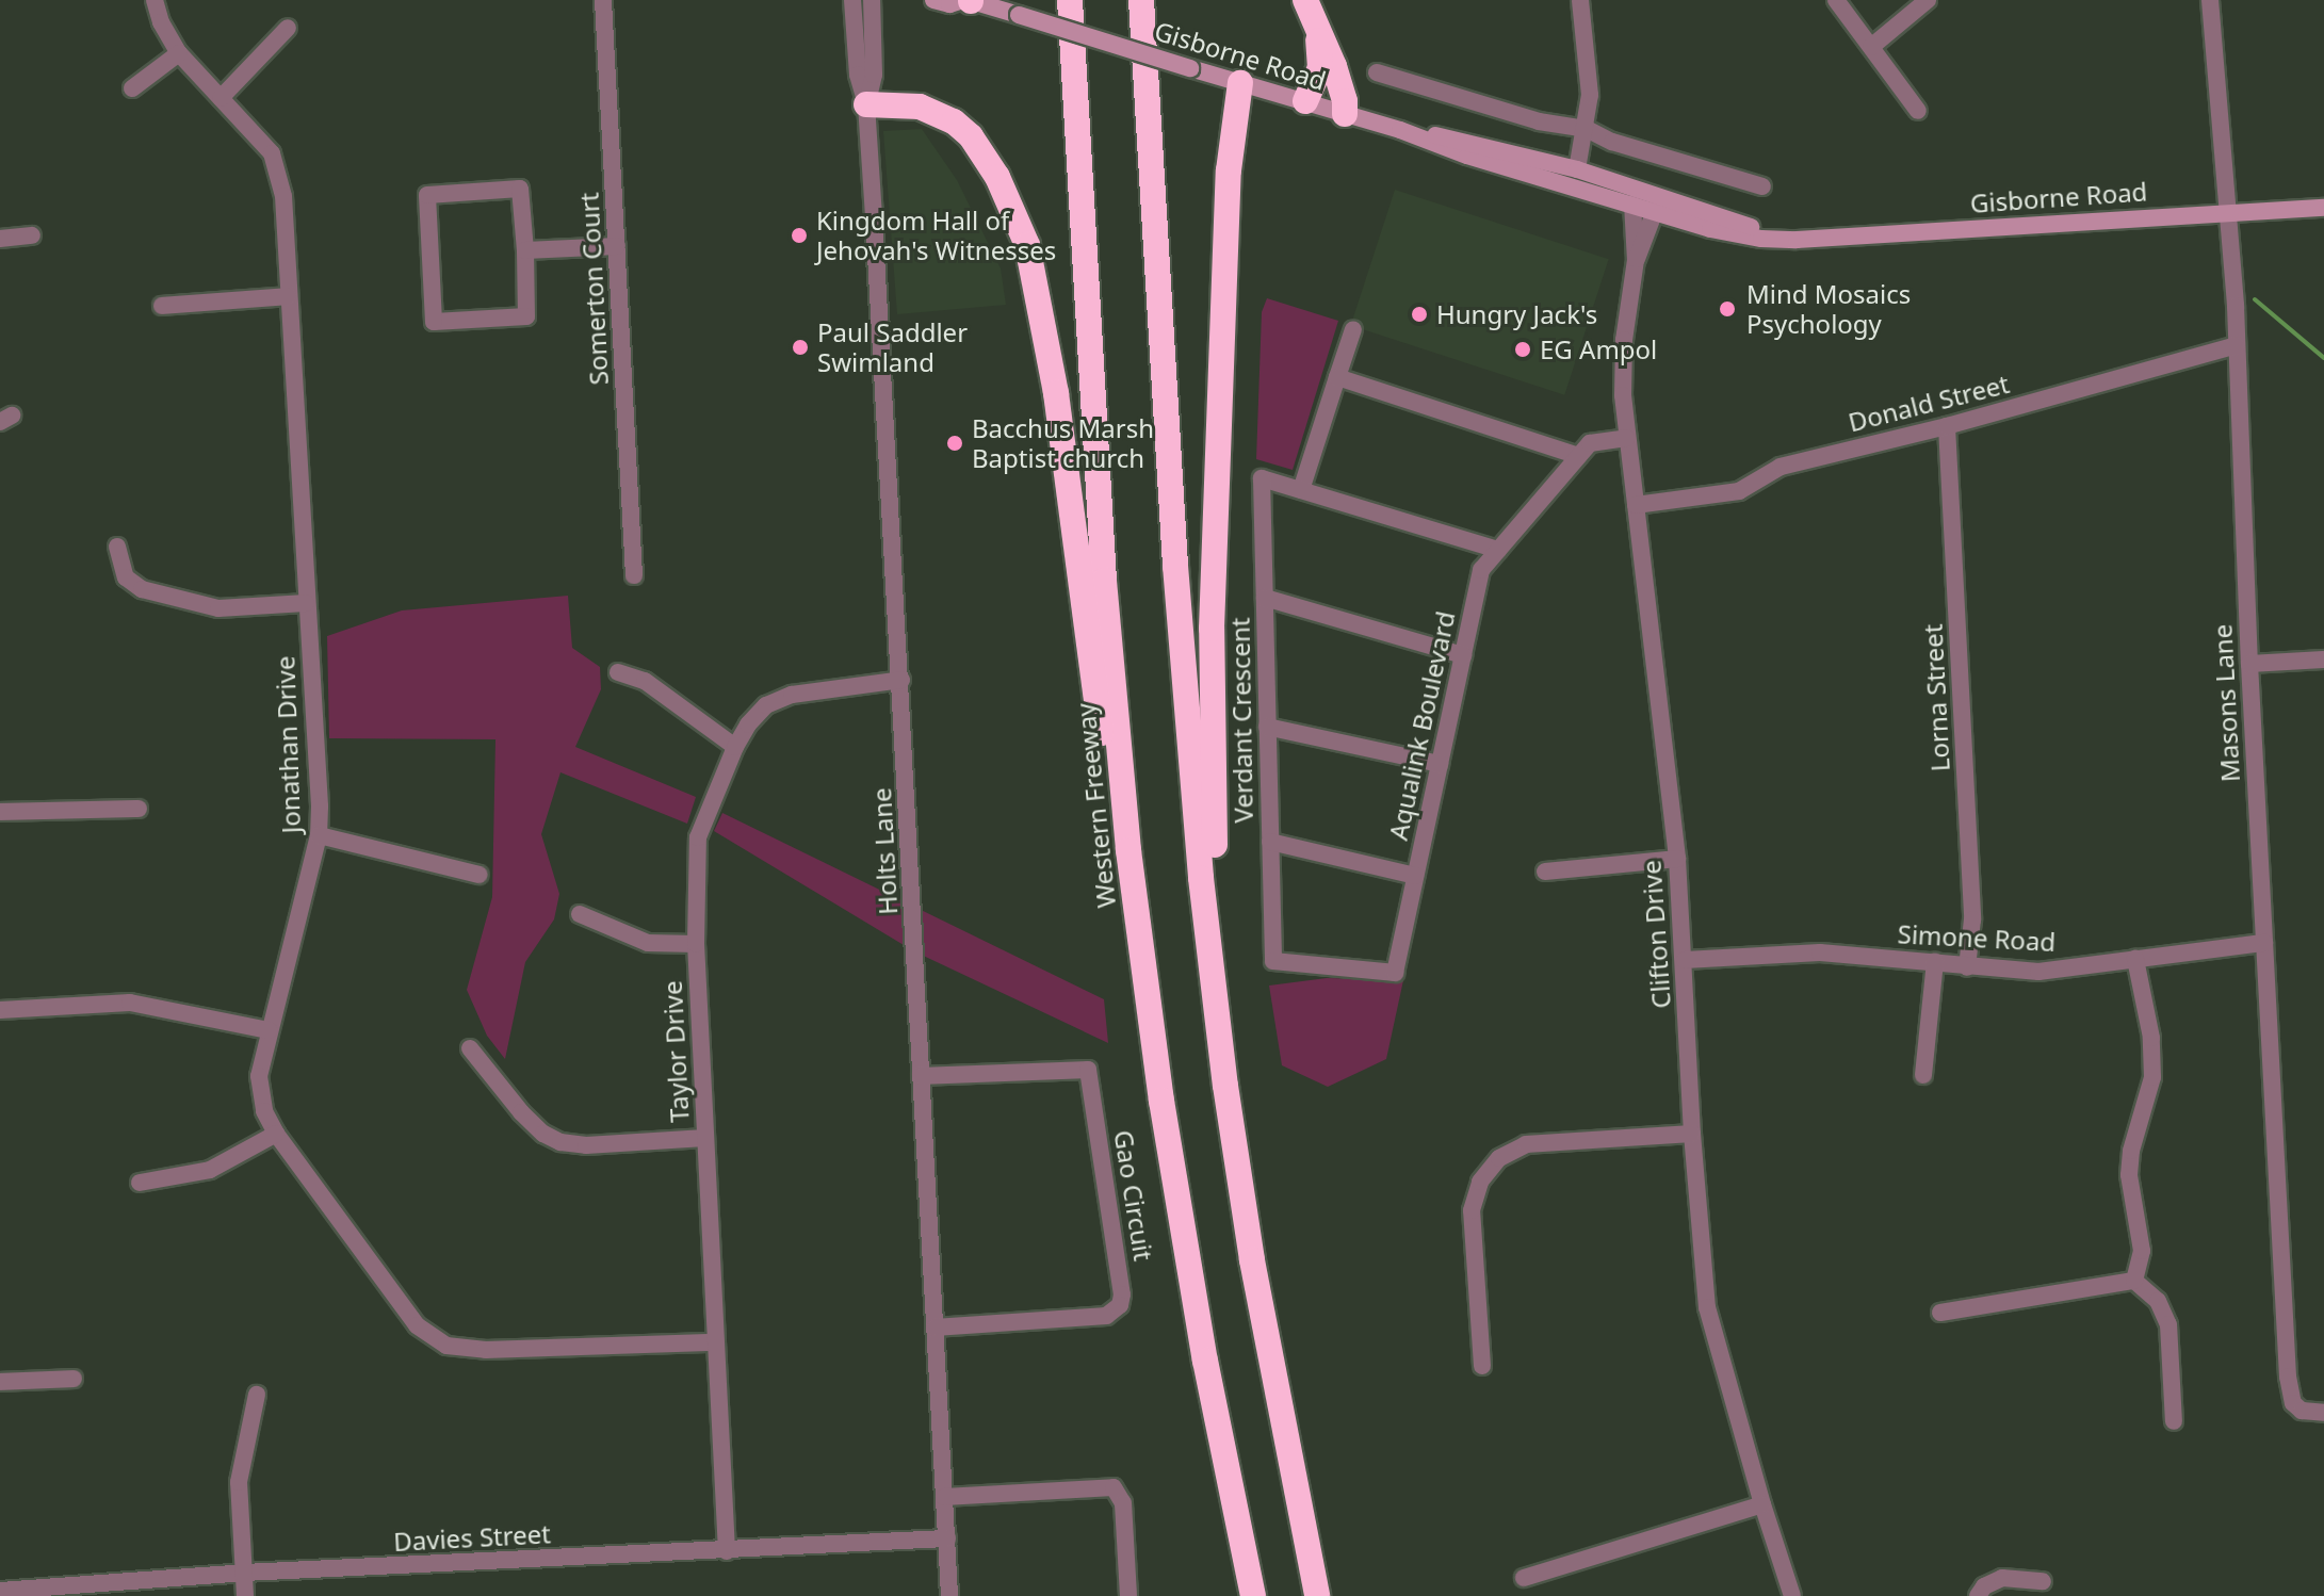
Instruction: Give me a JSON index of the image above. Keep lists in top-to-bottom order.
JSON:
{
  "streets": {
    "highway": ["Western Freeway"],
    "main road": ["Gisborne Road"],
    "street": [
      "Somerton Court",
      "Donald Street",
      "Lorna Street",
      "Masons Lane",
      "Verdant Crescent",
      "Aqualink Boulevard",
      "Jonathan Drive",
      "Holts Lane",
      "Clifton Drive",
      "Simone Road",
      "Taylor Drive",
      "Gao Circuit",
      "Davies Street"
    ]
  },
  "crossings": [
    ["Gisborne Road", "Masons Lane"],
    ["Donald Street", "Lorna Street"],
    ["Donald Street", "Masons Lane"],
    ["Donald Street", "Clifton Drive"],
    ["Lorna Street", "Simone Road"],
    ["Masons Lane", "Simone Road"],
    ["Verdant Crescent", "Aqualink Boulevard"],
    ["Aqualink Boulevard", "Clifton Drive"],
    ["Jonathan Drive", "Taylor Drive"],
    ["Holts Lane", "Taylor Drive"],
    ["Holts Lane", "Gao Circuit"],
    ["Holts Lane", "Davies Street"],
    ["Clifton Drive", "Simone Road"],
    ["Taylor Drive", "Davies Street"]
  ],
  "places": [
    "Kingdom Hall of Jehovah's Witnesses",
    "Mind Mosaics Psychology",
    "Hungry Jack's",
    "Paul Saddler Swimland",
    "EG Ampol",
    "Bacchus Marsh Baptist church"
  ]
}
